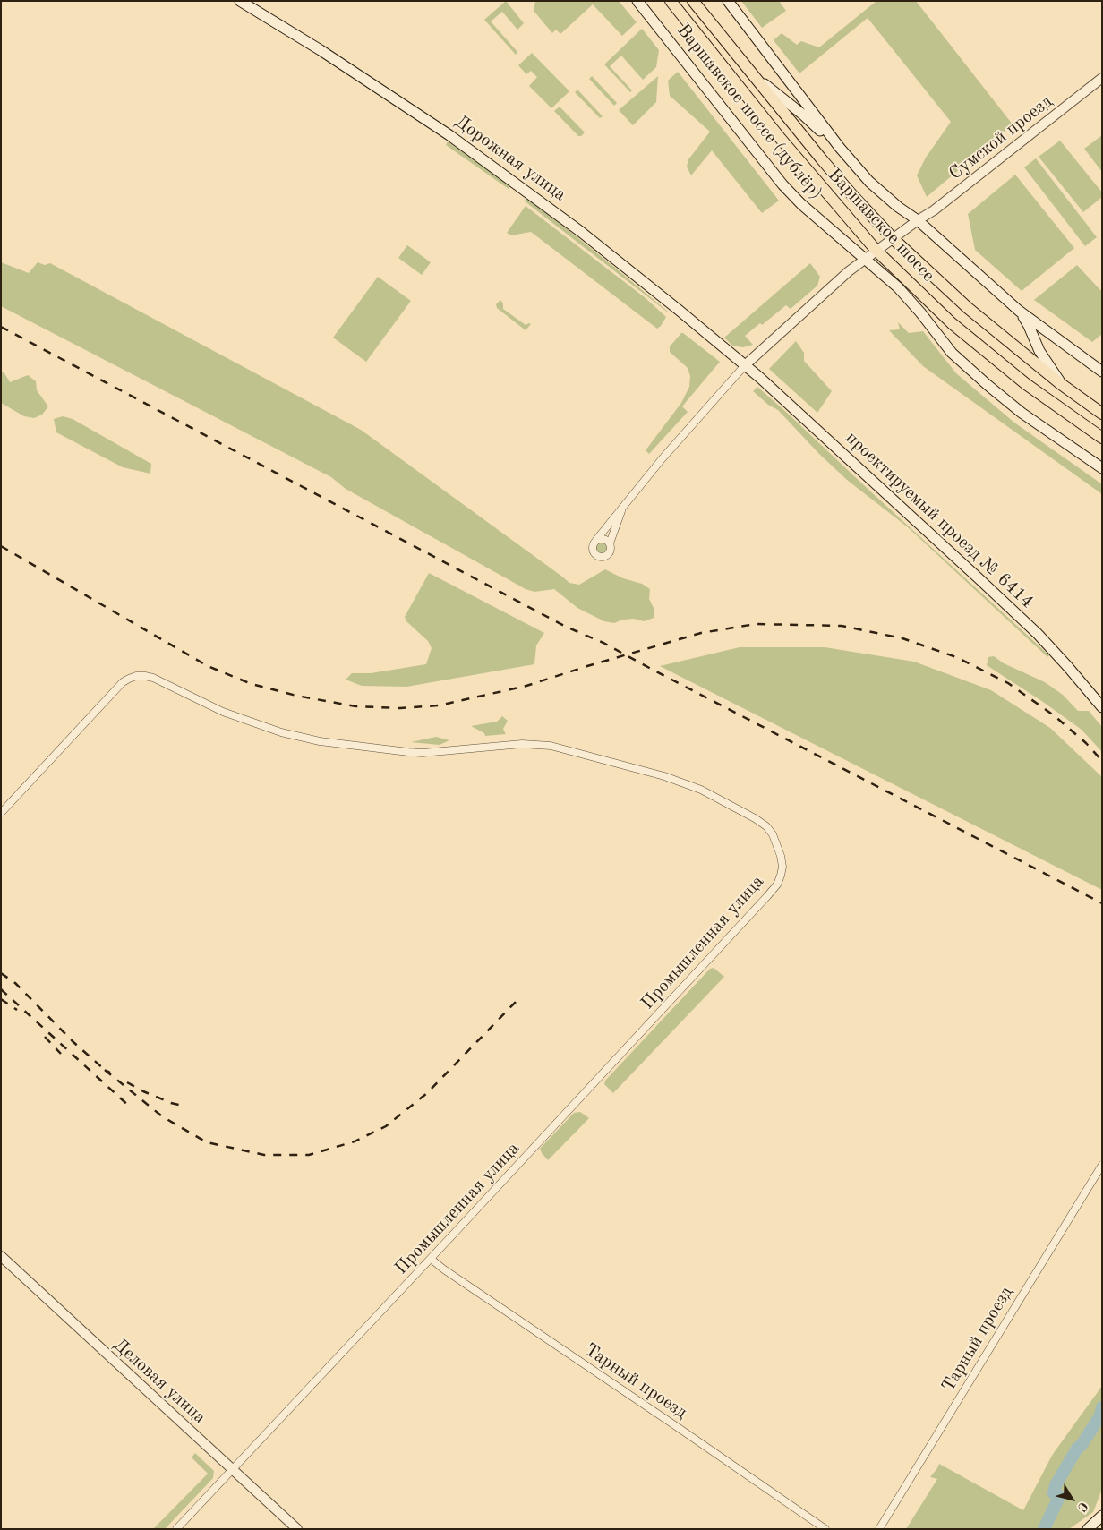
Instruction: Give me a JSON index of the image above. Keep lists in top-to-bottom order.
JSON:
{
  "streets": {
    "main road": [
      "Варшавское шоссе (дублёр)",
      "Дорожная улица",
      "Варшавское шоссе",
      "проектируемый проезд № 6414"
    ],
    "street": [
      "Сумской проезд",
      "Промышленная улица",
      "Тарный проезд",
      "Деловая улица"
    ]
  },
  "crossings": [
    ["Варшавское шоссе (дублёр)", "Сумской проезд"],
    ["Сумской проезд", "Дорожная улица"],
    ["Сумской проезд", "Варшавское шоссе"],
    ["Сумской проезд", "проектируемый проезд № 6414"],
    ["Дорожная улица", "проектируемый проезд № 6414"],
    ["Промышленная улица", "Тарный проезд"],
    ["Промышленная улица", "Деловая улица"]
  ],
  "north": "bottom right"
}
